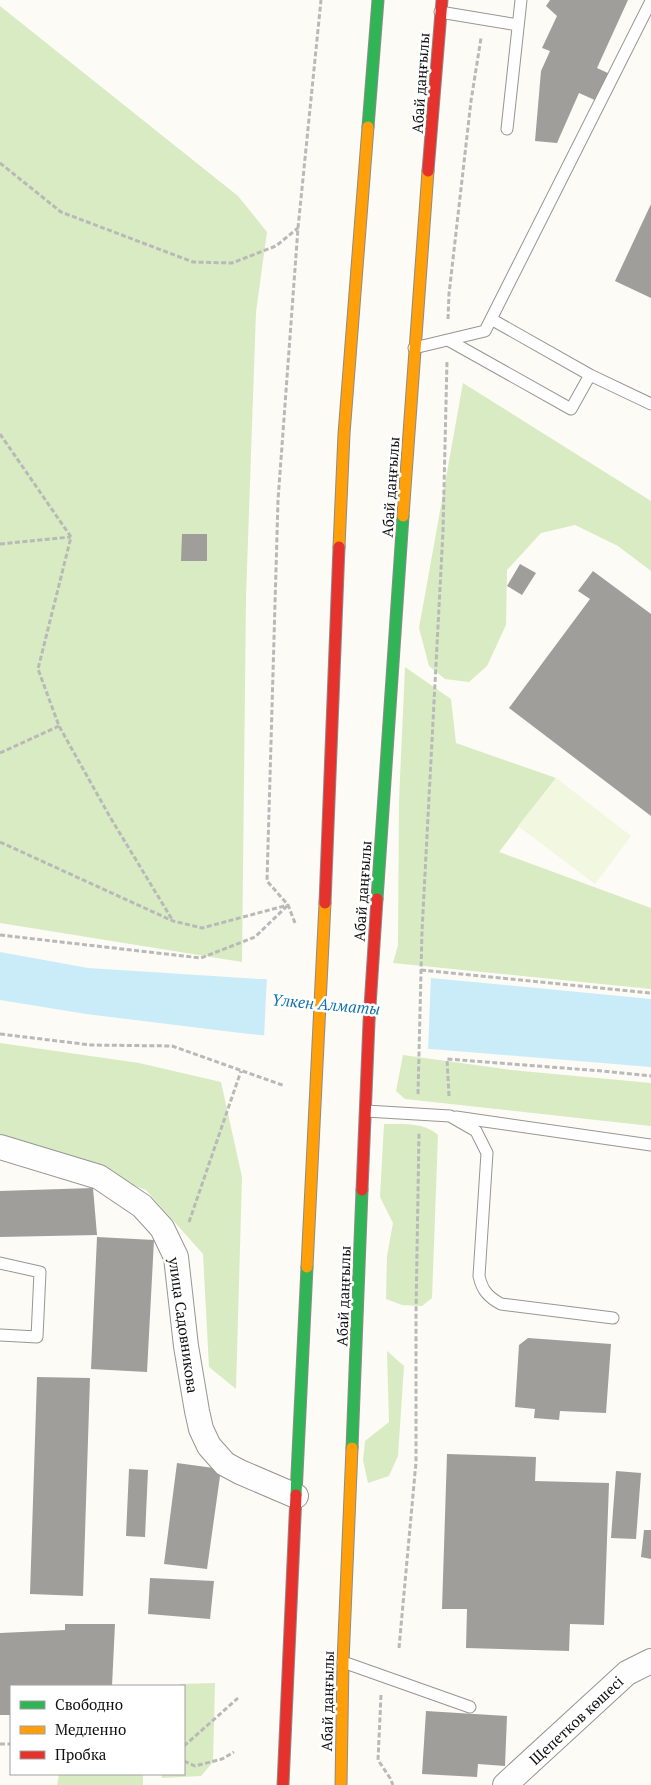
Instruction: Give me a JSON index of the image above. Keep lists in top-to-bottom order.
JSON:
{
  "streets": {
    "main road": ["Абай даңғылы"],
    "street": ["улица Садовникова", "Щепетков көшесі"]
  },
  "water": ["Үлкен Алматы"],
  "legend": ["Свободно", "Медленно", "Пробка"]
}
